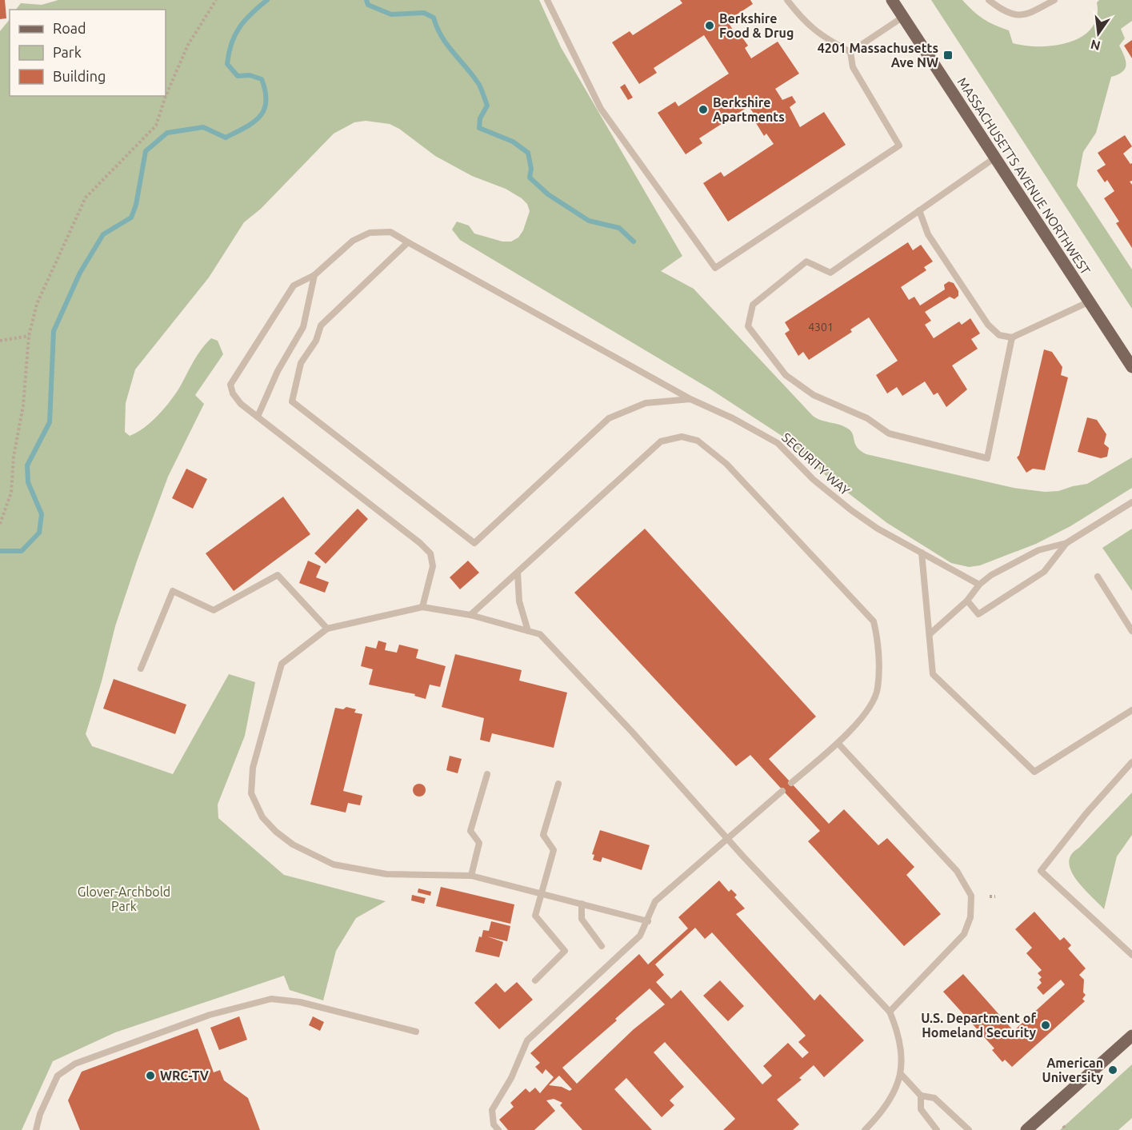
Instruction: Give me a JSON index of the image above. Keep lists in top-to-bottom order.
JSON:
{
  "streets": {
    "main road": ["MASSACHUSETTS AVENUE NORTHWEST"],
    "lane": ["SECURITY WAY"]
  },
  "parks": ["Glover-Archbold Park"],
  "places": {
    "other": [
      "Berkshire Food & Drug",
      "Berkshire Apartments",
      "U.S. Department of Homeland Security",
      "American University",
      "WRC-TV"
    ],
    "transit": ["4201 Massachusetts Ave NW"]
  },
  "house_numbers": ["4301"],
  "legend": ["Road", "Park", "Building"],
  "north": "bottom"
}
